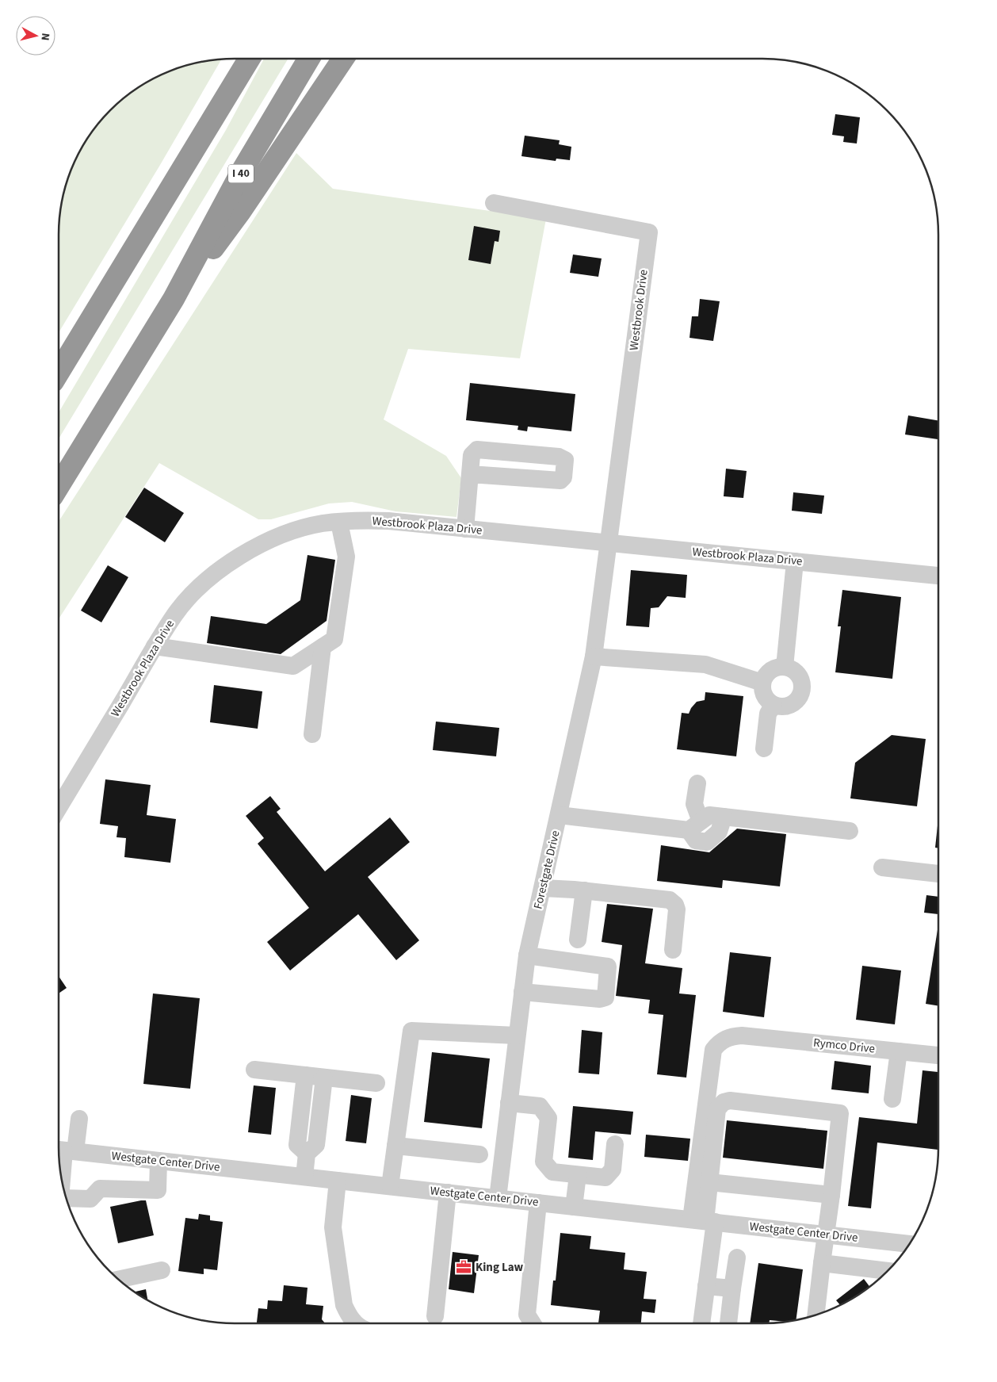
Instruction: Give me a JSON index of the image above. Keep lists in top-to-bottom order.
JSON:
{
  "streets": {
    "highway": ["I 40"],
    "street": [
      "Westbrook Drive",
      "Westbrook Plaza Drive",
      "Forestgate Drive",
      "Rymco Drive",
      "Westgate Center Drive"
    ]
  },
  "crossings": [
    ["Westbrook Drive", "Westbrook Plaza Drive"],
    ["Westbrook Drive", "Forestgate Drive"],
    ["Westbrook Plaza Drive", "Forestgate Drive"],
    ["Forestgate Drive", "Westgate Center Drive"],
    ["Rymco Drive", "Westgate Center Drive"]
  ],
  "places": {
    "office": ["King Law"]
  },
  "north": "right"
}
